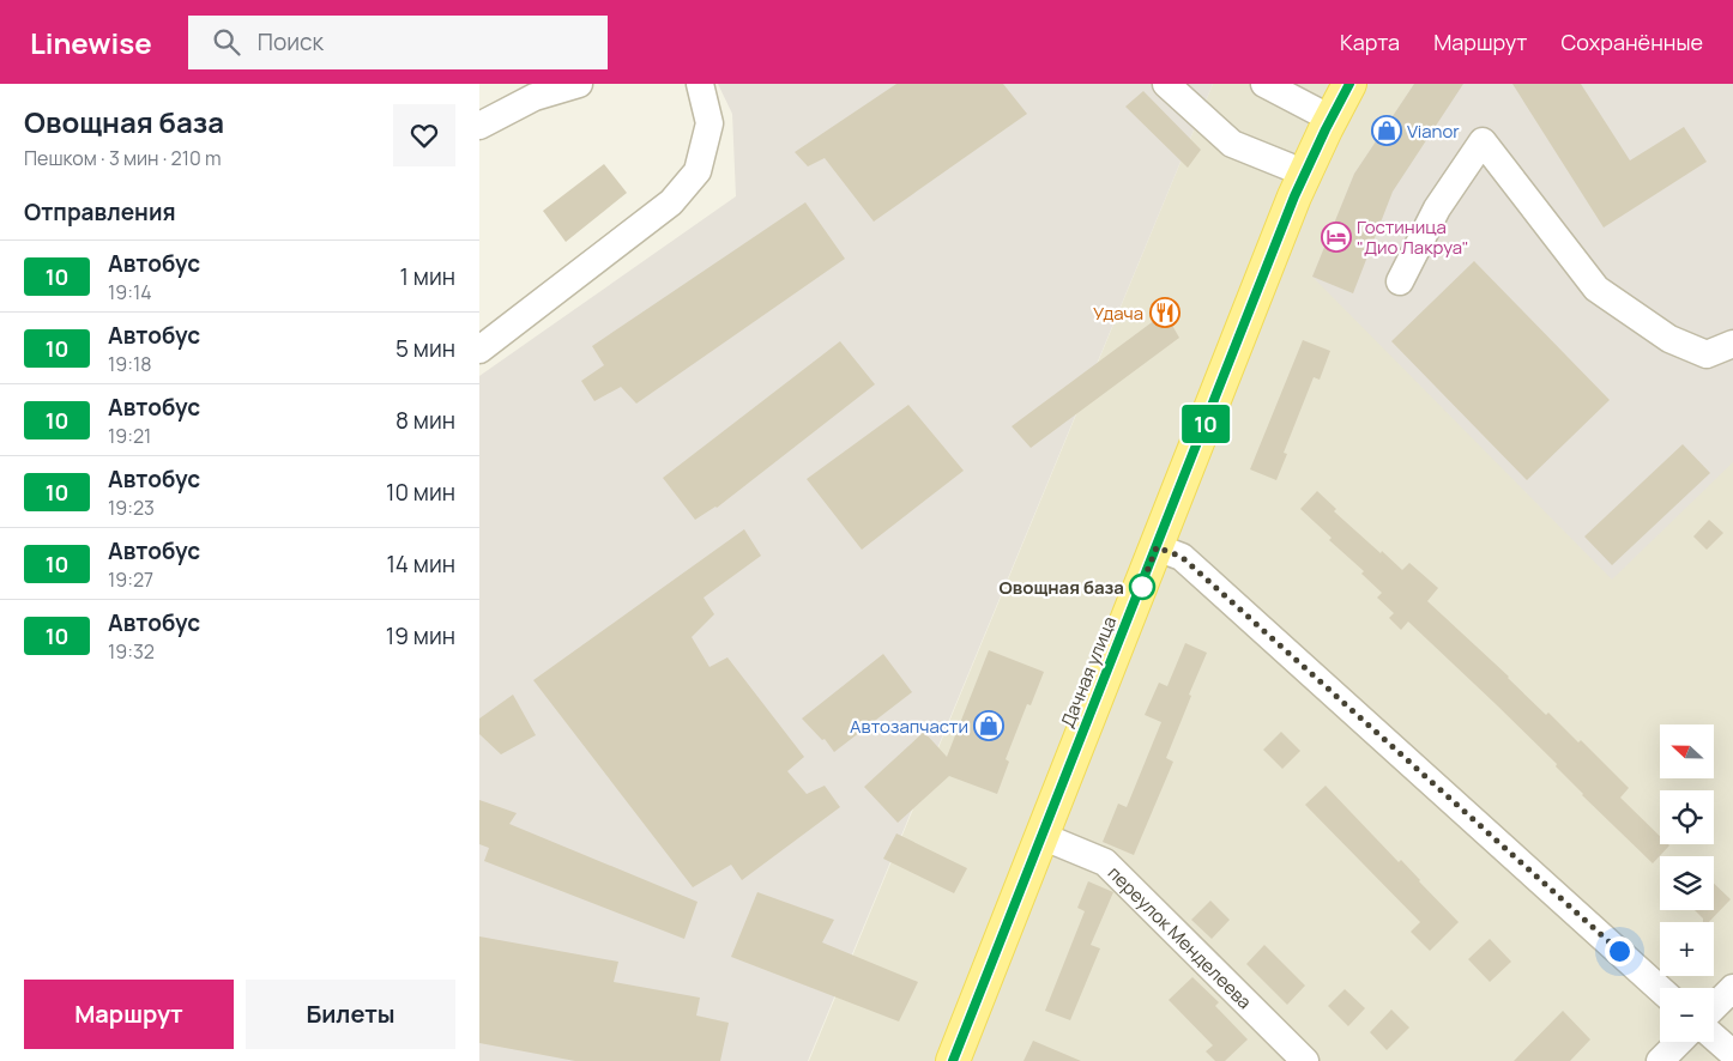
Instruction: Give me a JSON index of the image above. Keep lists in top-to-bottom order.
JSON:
{
  "streets": {
    "main road": ["Дачная улица"],
    "street": ["переулок Менделеева"]
  },
  "crossings": [
    ["Дачная улица", "переулок Менделеева"]
  ],
  "places": {
    "shop": ["Vianor", "Автозапчасти"],
    "hotel": ["Гостиница \"Дио Лакруа\""],
    "restaurant": ["Удача"],
    "other": ["Овощная база"]
  },
  "lines": ["bus line 10"],
  "north": "left",
  "page": {
    "header": "Linewise",
    "search": "Поиск",
    "nav": ["Карта", "Маршрут", "Сохранённые"],
    "heading": [
      ["Овощная база", "Пешком · 3 мин · 210 m"],
      "Отправления"
    ],
    "on_map": "10",
    "list": [
      {
        "mark": "10",
        "name": "Автобус",
        "note": "19:14",
        "value": "1 мин"
      },
      {
        "mark": "10",
        "name": "Автобус",
        "note": "19:18",
        "value": "5 мин"
      },
      {
        "mark": "10",
        "name": "Автобус",
        "note": "19:21",
        "value": "8 мин"
      },
      {
        "mark": "10",
        "name": "Автобус",
        "note": "19:23",
        "value": "10 мин"
      },
      {
        "mark": "10",
        "name": "Автобус",
        "note": "19:27",
        "value": "14 мин"
      },
      {
        "mark": "10",
        "name": "Автобус",
        "note": "19:32",
        "value": "19 мин"
      }
    ],
    "map_buttons": ["+", "−"],
    "buttons": ["Маршрут", "Билеты"]
  }
}
